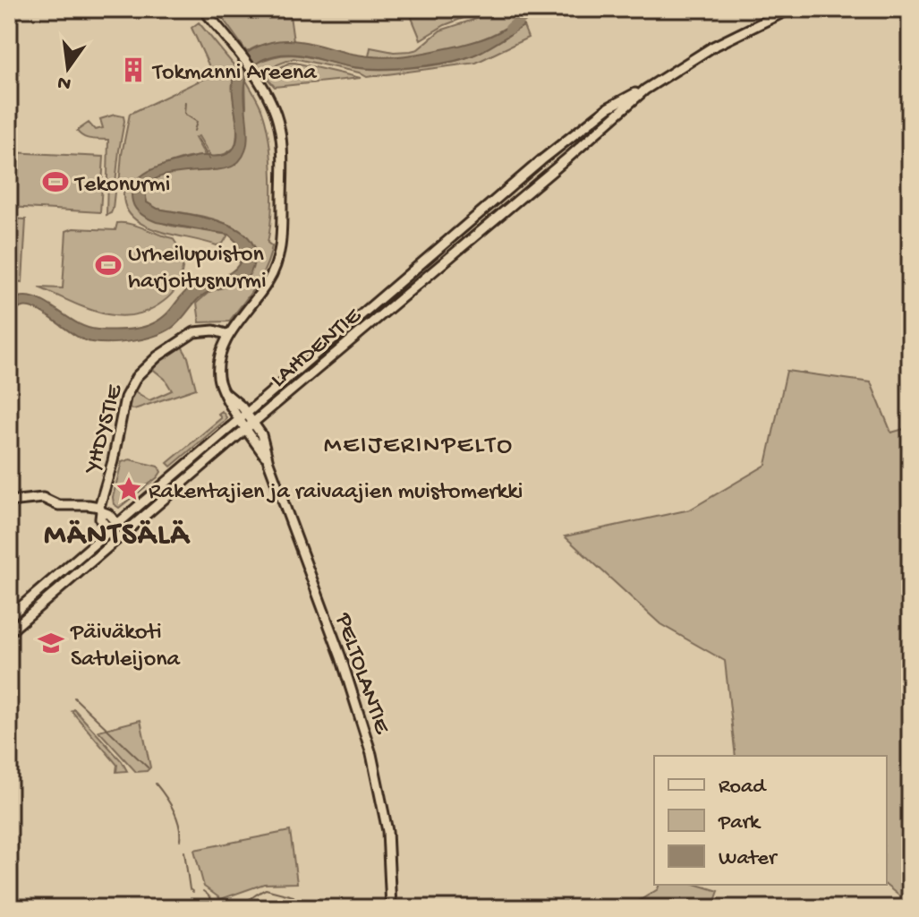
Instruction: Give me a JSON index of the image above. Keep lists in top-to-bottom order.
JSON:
{
  "streets": {
    "main road": ["LAHDENTIE", "YHDYSTIE", "PELTOLANTIE"]
  },
  "crossings": [
    ["LAHDENTIE", "PELTOLANTIE"]
  ],
  "districts": ["MEIJERINPELTO", "MÄNTSÄLÄ"],
  "places": {
    "building": ["Tokmanni Areena"],
    "sports": ["Tekonurmi", "Urheilupuiston harjoitusnurmi"],
    "place": ["Rakentajien ja raivaajien muistomerkki"],
    "school or university": ["Päiväkoti Satuleijona"]
  },
  "legend": ["Road", "Park", "Water"],
  "north": "bottom"
}
